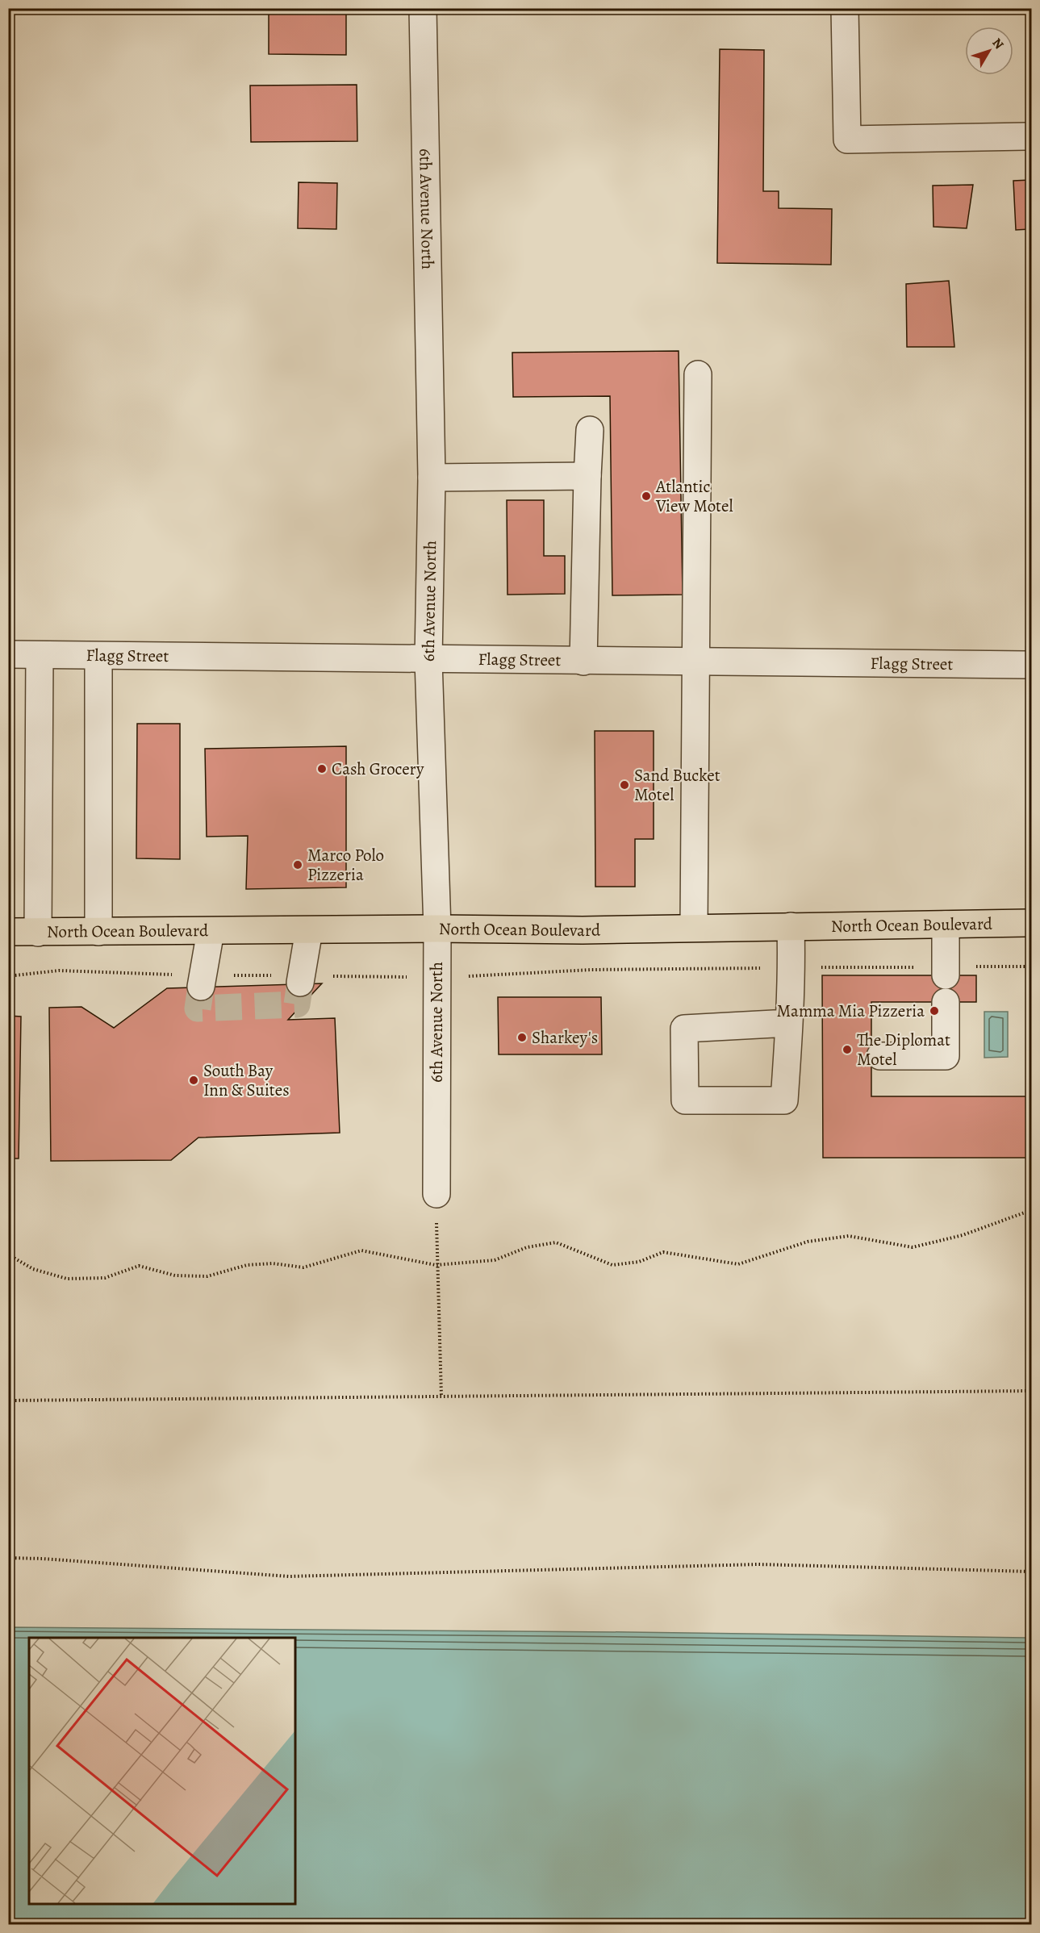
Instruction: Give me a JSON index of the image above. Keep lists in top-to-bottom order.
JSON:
{
  "streets": {
    "main road": ["North Ocean Boulevard"],
    "street": ["6th Avenue North", "Flagg Street"]
  },
  "crossings": [
    ["6th Avenue North", "Flagg Street"],
    ["6th Avenue North", "North Ocean Boulevard"]
  ],
  "places": [
    "Atlantic View Motel",
    "Cash Grocery",
    "Sand Bucket Motel",
    "Marco Polo Pizzeria",
    "Mamma Mia Pizzeria",
    "Sharkey's",
    "The Diplomat Motel",
    "South Bay Inn & Suites"
  ],
  "north": "top right"
}
